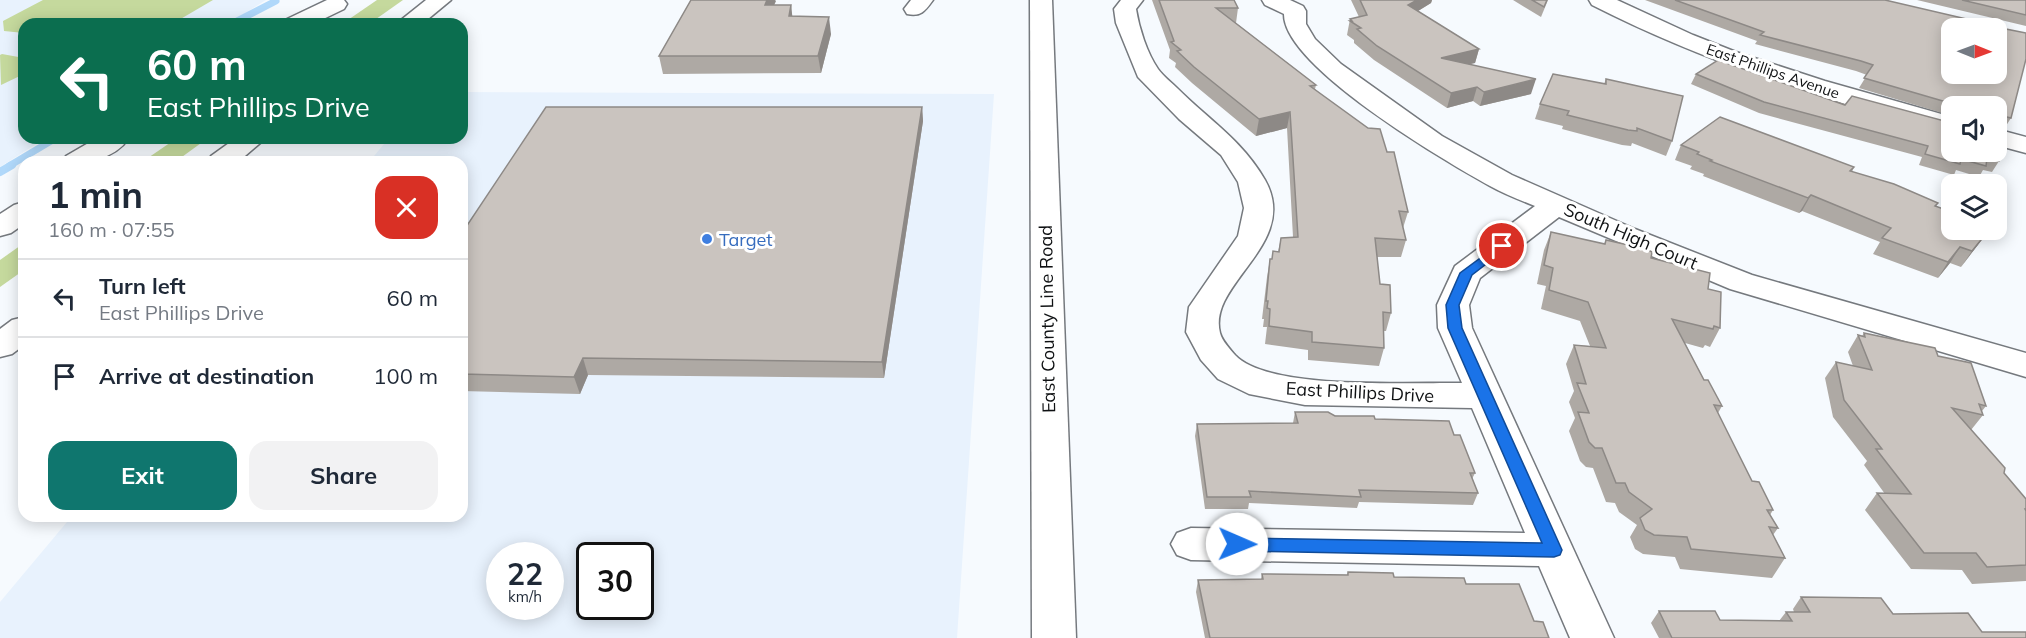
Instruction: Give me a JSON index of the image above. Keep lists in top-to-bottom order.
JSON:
{
  "streets": {
    "main road": [
      "East Phillips Avenue",
      "South High Court",
      "East County Line Road",
      "East Phillips Drive"
    ]
  },
  "places": ["Target"],
  "north": "right",
  "page": {
    "turn": ["60 m", "East Phillips Drive"],
    "heading": ["1 min", "160 m · 07:55"],
    "list": [
      {
        "name": "Turn left",
        "note": "East Phillips Drive",
        "value": "60 m"
      },
      {
        "name": "Arrive at destination",
        "value": "100 m"
      }
    ],
    "buttons": ["Exit", "Share"],
    "speed": "22 km/h",
    "limit": "30"
  }
}
